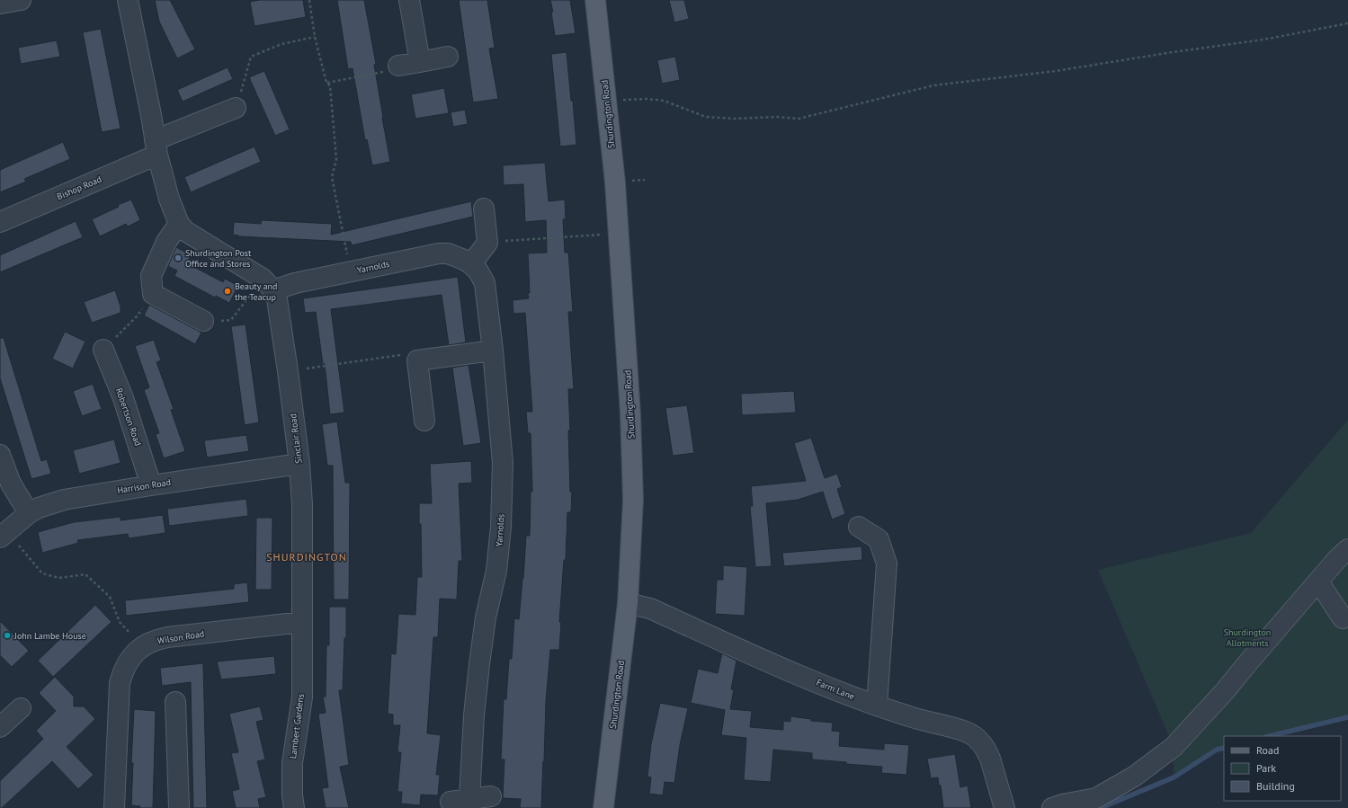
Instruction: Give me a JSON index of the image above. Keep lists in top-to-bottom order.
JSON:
{
  "streets": {
    "main road": ["Shurdington Road"],
    "street": [
      "Bishop Road",
      "Yarnolds",
      "Robertson Road",
      "Sinclair Road",
      "Harrison Road",
      "Wilson Road",
      "Farm Lane",
      "Lambert Gardens"
    ]
  },
  "crossings": [
    ["Shurdington Road", "Farm Lane"],
    ["Yarnolds", "Sinclair Road"],
    ["Robertson Road", "Harrison Road"],
    ["Sinclair Road", "Harrison Road"],
    ["Sinclair Road", "Wilson Road"],
    ["Sinclair Road", "Lambert Gardens"],
    ["Wilson Road", "Lambert Gardens"]
  ],
  "districts": ["SHURDINGTON"],
  "parks": ["Shurdington Allotments"],
  "places": ["Shurdington Post Office and Stores", "Beauty and the Teacup", "John Lambe House"],
  "legend": ["Road", "Park", "Building"]
}
